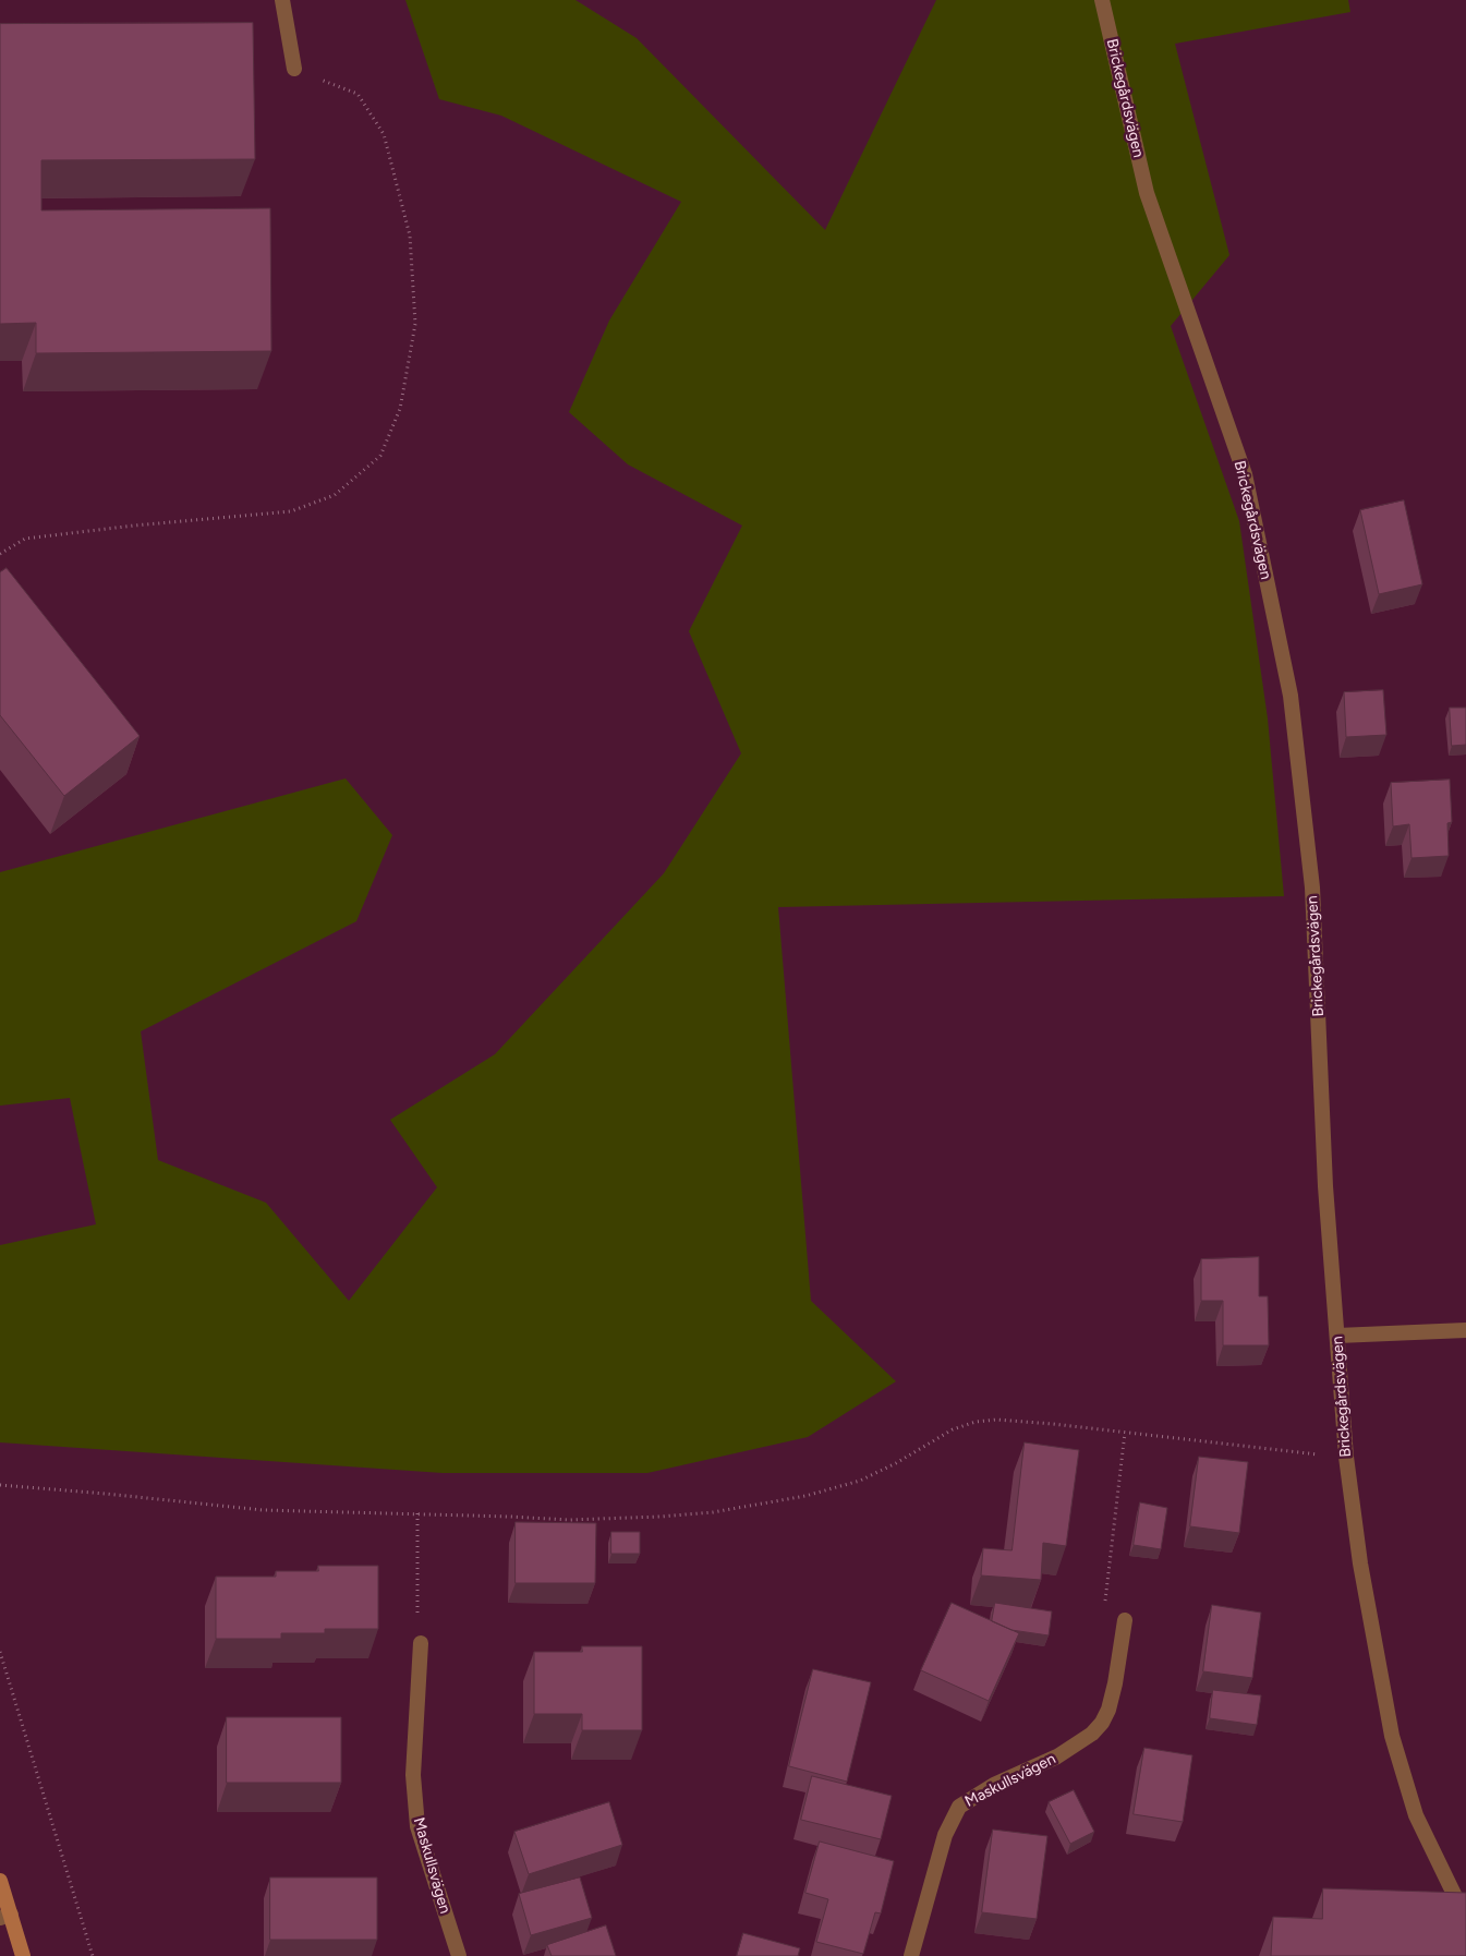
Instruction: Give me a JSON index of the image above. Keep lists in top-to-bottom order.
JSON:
{
  "streets": {
    "street": ["Brickegårdsvägen", "Maskullsvägen"]
  }
}
